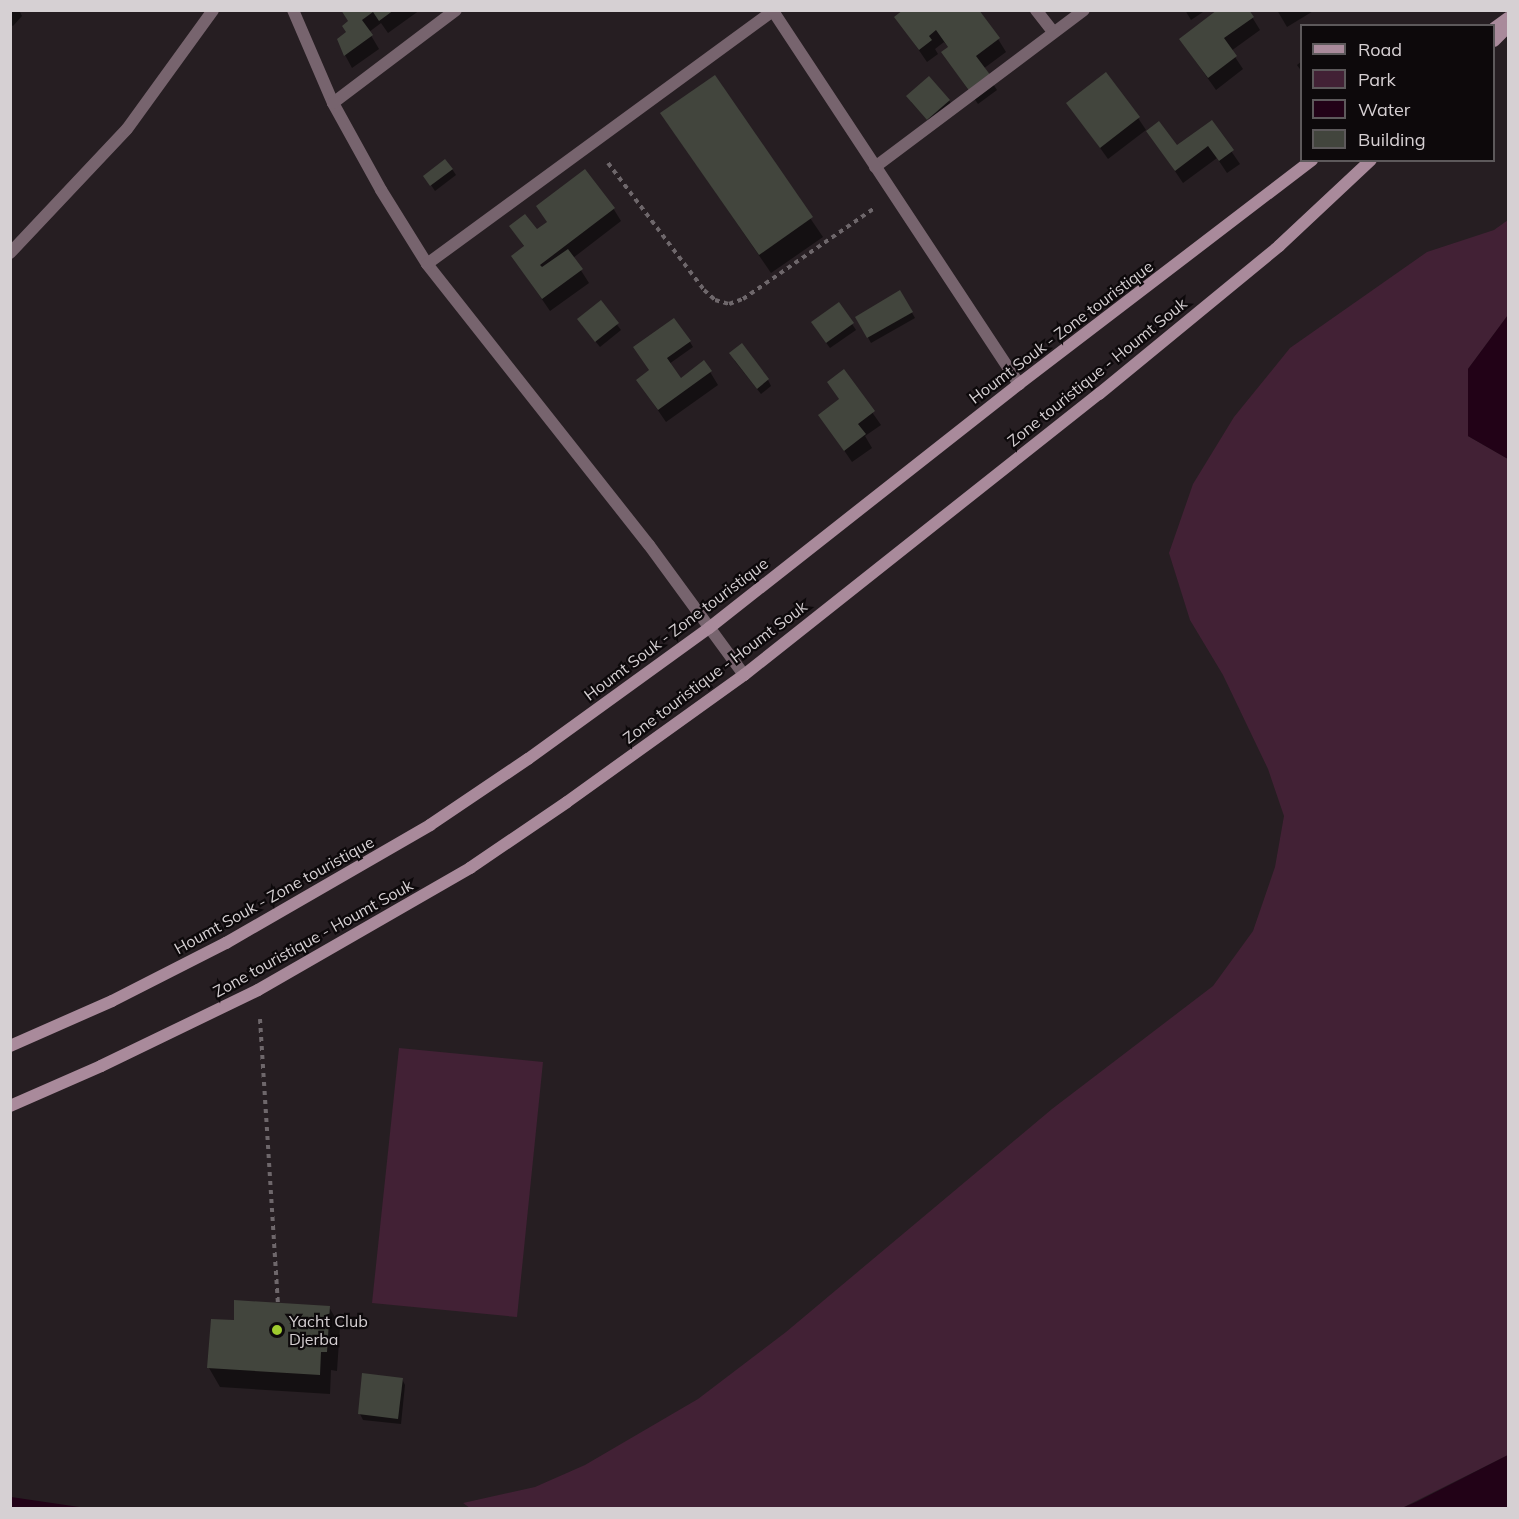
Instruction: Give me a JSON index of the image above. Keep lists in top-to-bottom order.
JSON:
{
  "streets": {
    "main road": ["Houmt Souk - Zone touristique", "Zone touristique - Houmt Souk"]
  },
  "places": ["Yacht Club Djerba"],
  "legend": [
    "Road",
    "Park",
    "Water",
    "Building"
  ]
}
